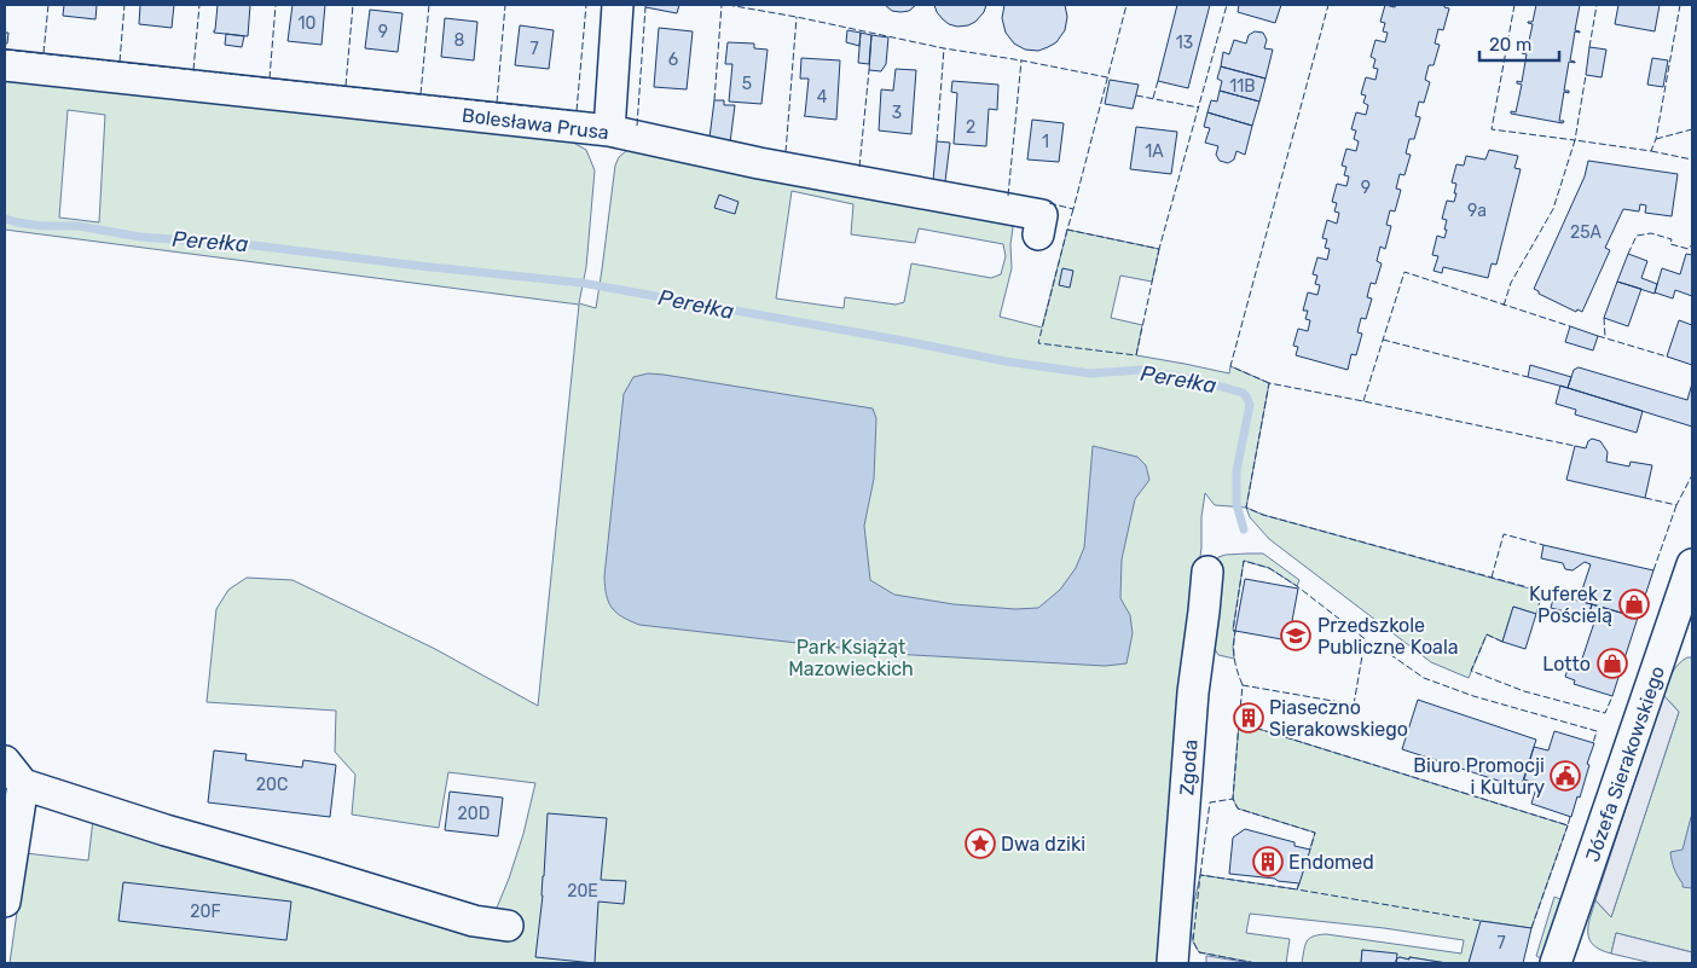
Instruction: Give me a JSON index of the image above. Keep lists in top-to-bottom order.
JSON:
{
  "streets": {
    "street": ["Bolesława Prusa", "Józefa Sierakowskiego", "Zgoda"]
  },
  "water": ["Perełka"],
  "parks": ["Park Książąt Mazowieckich"],
  "places": {
    "shop": ["Kuferek z Pościelą", "Lotto"],
    "school or university": ["Przedszkole Publiczne Koala"],
    "building": ["Piaseczno Sierakowskiego", "Endomed"],
    "public building": ["Biuro Promocji i Kultury"],
    "place": ["Dwa dziki"]
  },
  "house_numbers": [
    "10",
    "9",
    "8",
    "13",
    "7",
    "6",
    "5",
    "11B",
    "4",
    "3",
    "2",
    "1",
    "1A",
    "9",
    "9a",
    "25A",
    "20C",
    "20D",
    "20E",
    "20F",
    "7"
  ],
  "scale_bar": "20 m"
}
